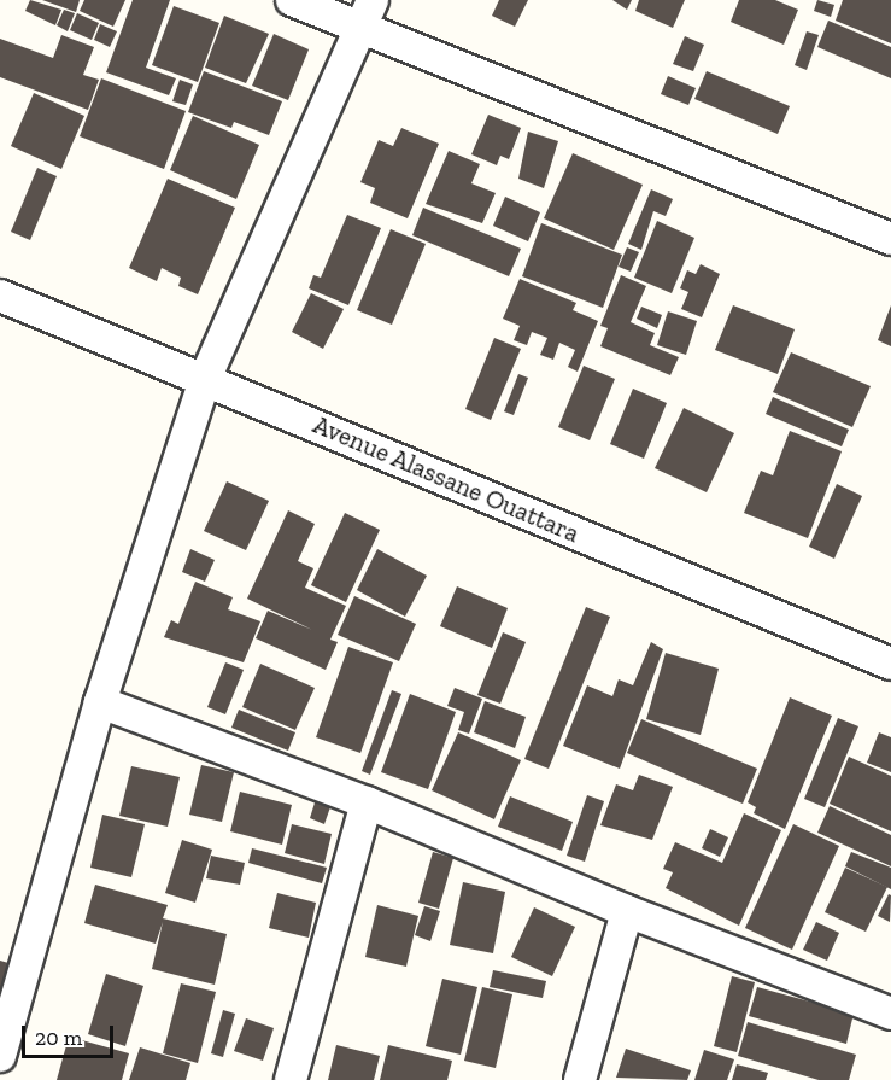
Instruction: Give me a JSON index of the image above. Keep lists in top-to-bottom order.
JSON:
{
  "streets": {
    "street": ["Avenue Alassane Ouattara"]
  },
  "scale_bar": "20 m"
}
